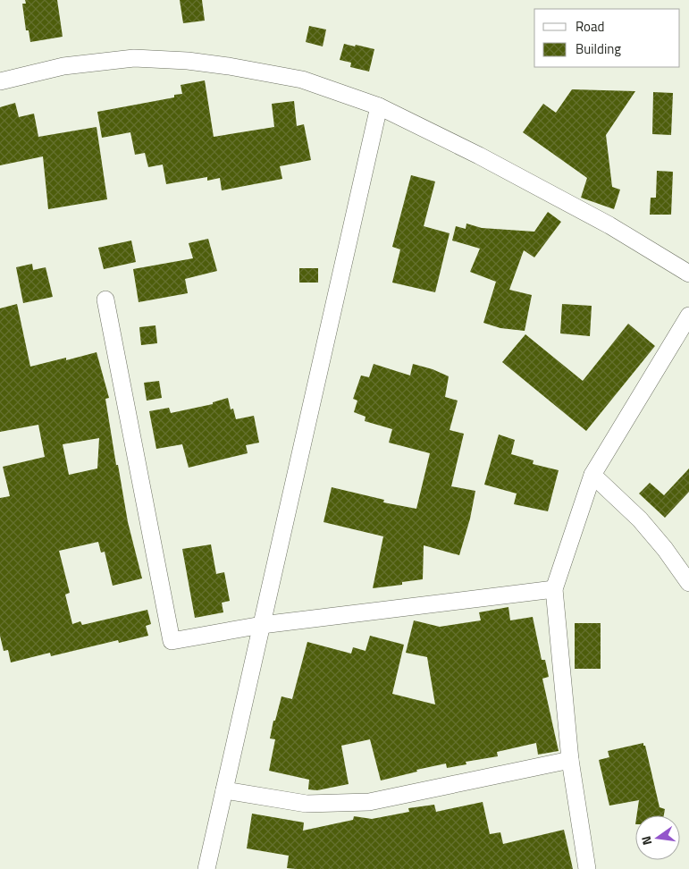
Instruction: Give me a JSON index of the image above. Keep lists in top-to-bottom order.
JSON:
{
  "legend": ["Road", "Building"],
  "north": "left"
}
